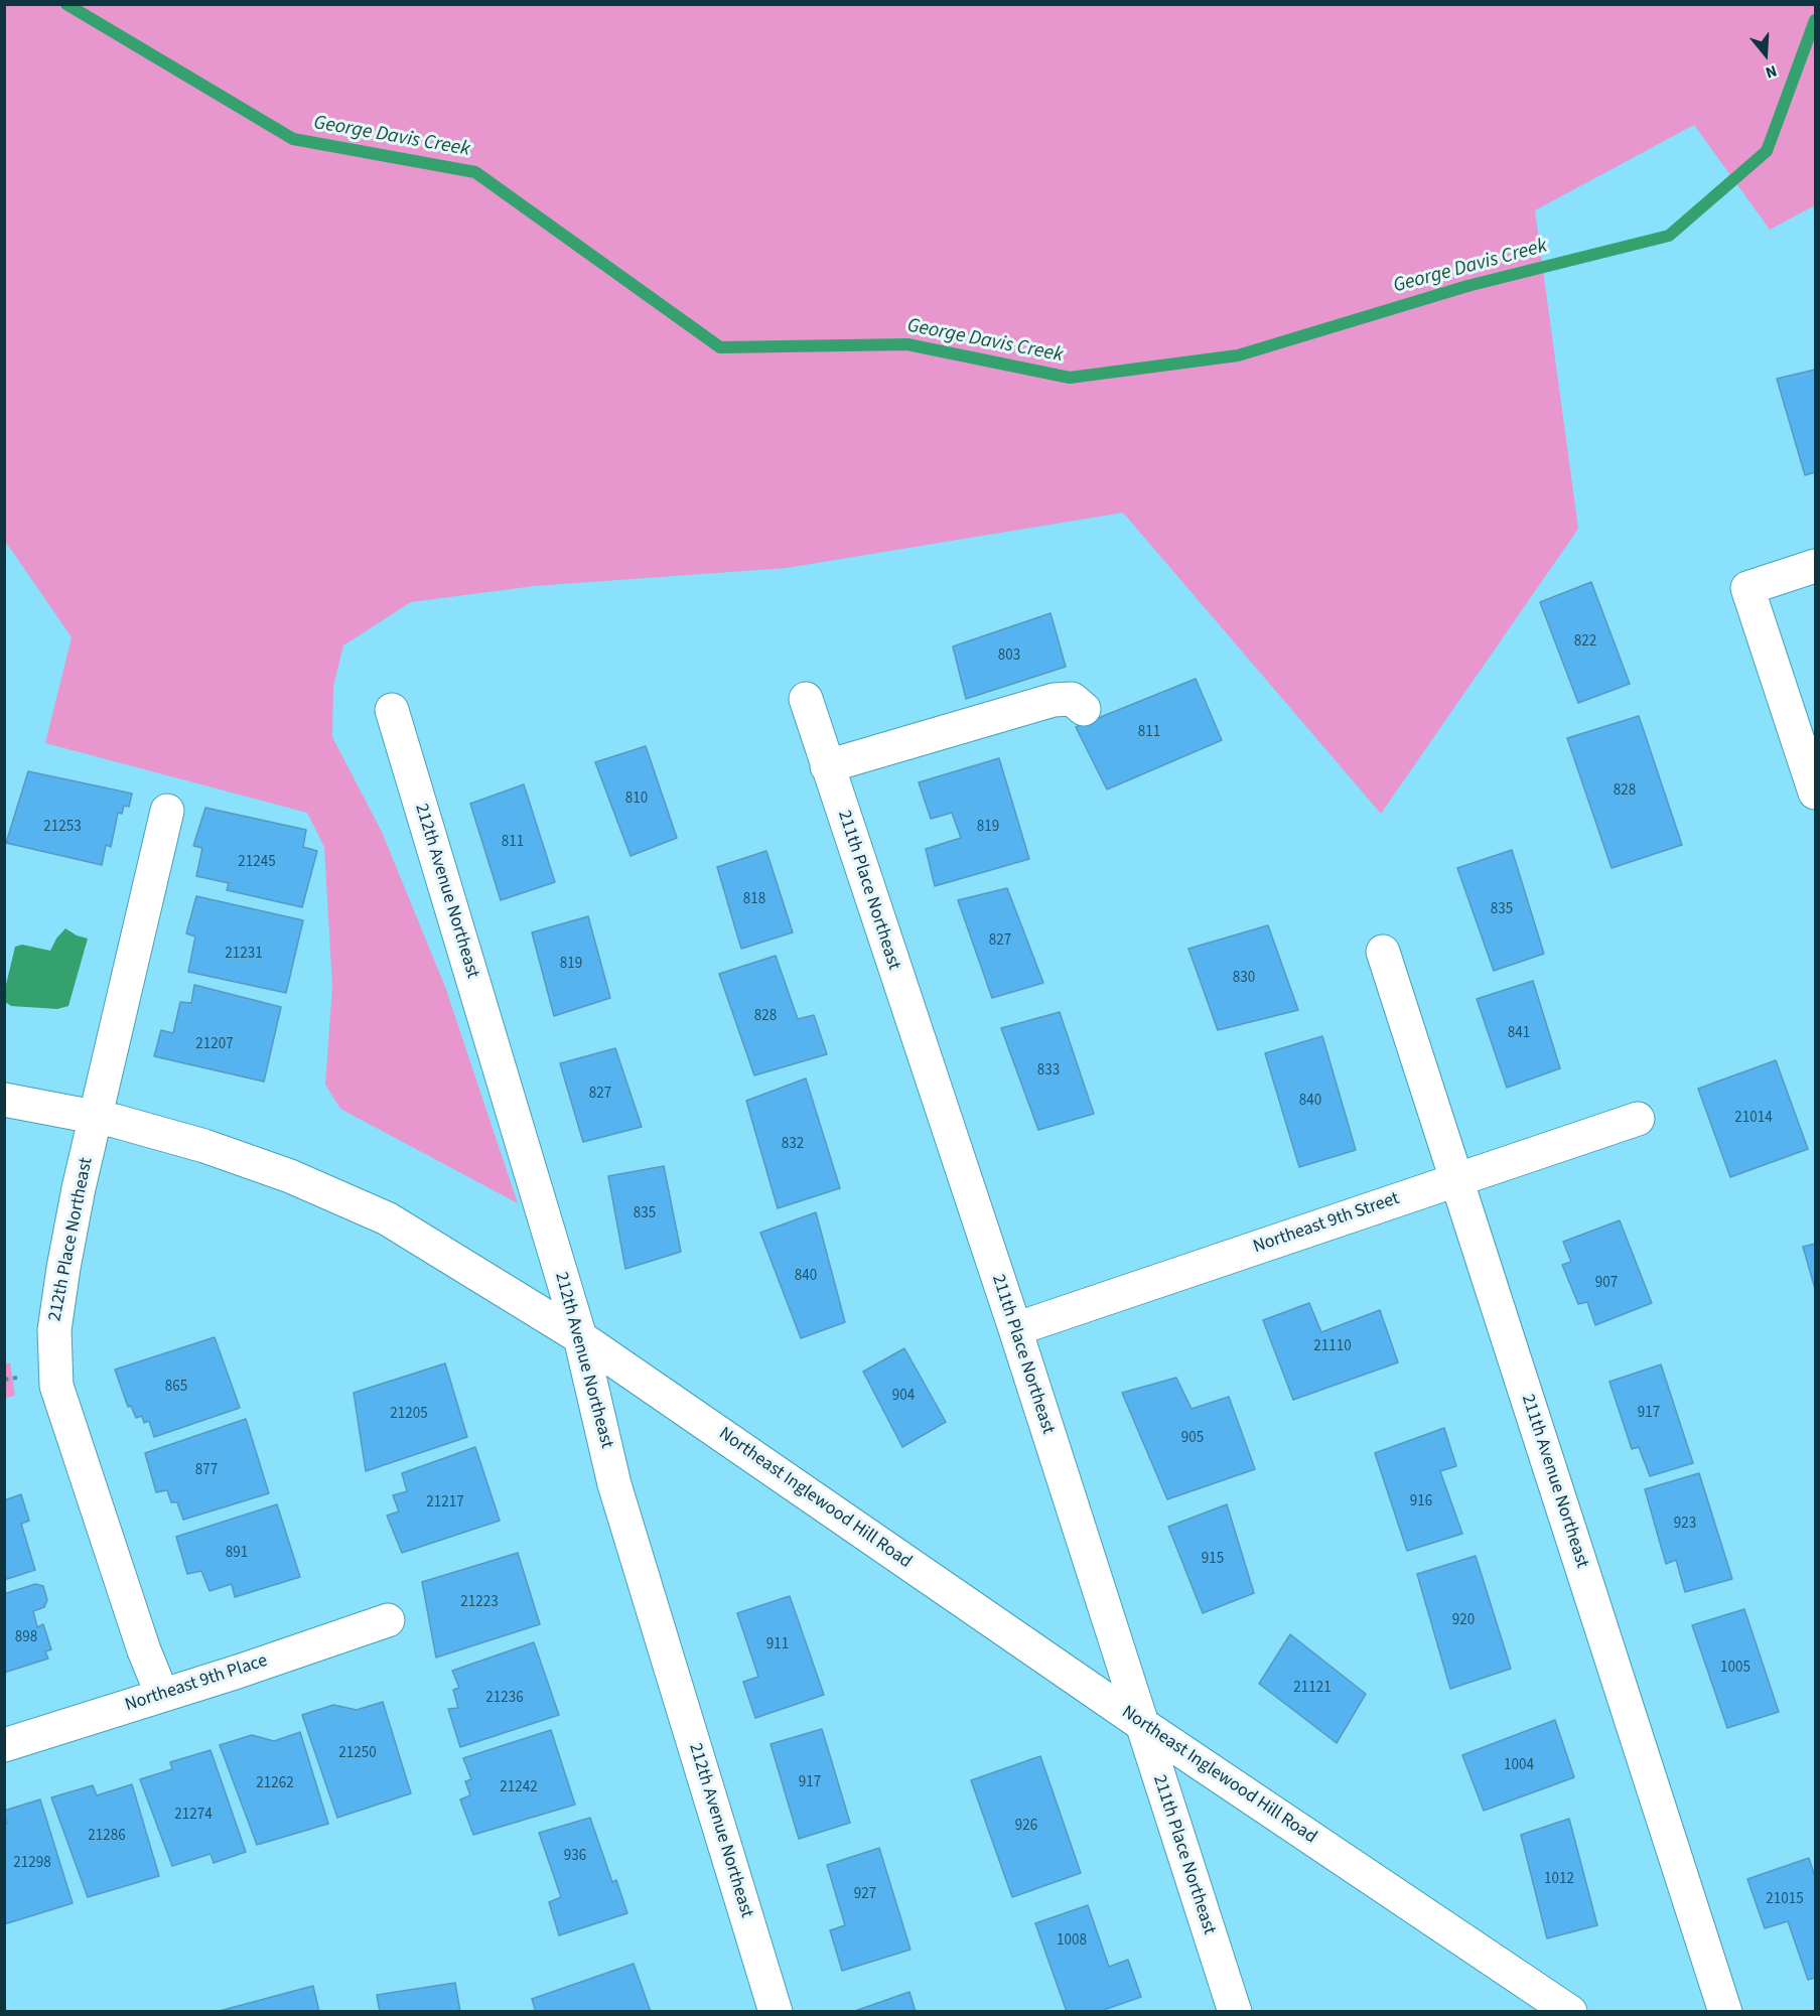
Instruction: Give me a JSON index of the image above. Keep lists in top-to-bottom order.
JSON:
{
  "streets": {
    "street": [
      "211th Place Northeast",
      "212th Avenue Northeast",
      "Northeast 9th Street",
      "212th Place Northeast",
      "211th Avenue Northeast",
      "Northeast Inglewood Hill Road",
      "Northeast 9th Place"
    ]
  },
  "crossings": [
    ["211th Place Northeast", "Northeast 9th Street"],
    ["211th Place Northeast", "Northeast Inglewood Hill Road"],
    ["212th Avenue Northeast", "Northeast Inglewood Hill Road"],
    ["Northeast 9th Street", "211th Avenue Northeast"],
    ["212th Place Northeast", "Northeast Inglewood Hill Road"],
    ["212th Place Northeast", "Northeast 9th Place"]
  ],
  "water": ["George Davis Creek"],
  "house_numbers": [
    "822",
    "803",
    "811",
    "828",
    "810",
    "21253",
    "819",
    "811",
    "21245",
    "818",
    "835",
    "827",
    "21231",
    "819",
    "830",
    "828",
    "841",
    "21207",
    "833",
    "827",
    "840",
    "21014",
    "832",
    "835",
    "840",
    "907",
    "21110",
    "865",
    "904",
    "917",
    "21205",
    "905",
    "877",
    "916",
    "21217",
    "923",
    "891",
    "915",
    "21223",
    "920",
    "898",
    "911",
    "1005",
    "21121",
    "21236",
    "21250",
    "1004",
    "917",
    "21262",
    "21242",
    "21274",
    "926",
    "21286",
    "936",
    "21298",
    "1012",
    "927",
    "21015",
    "1008"
  ],
  "north": "bottom"
}
